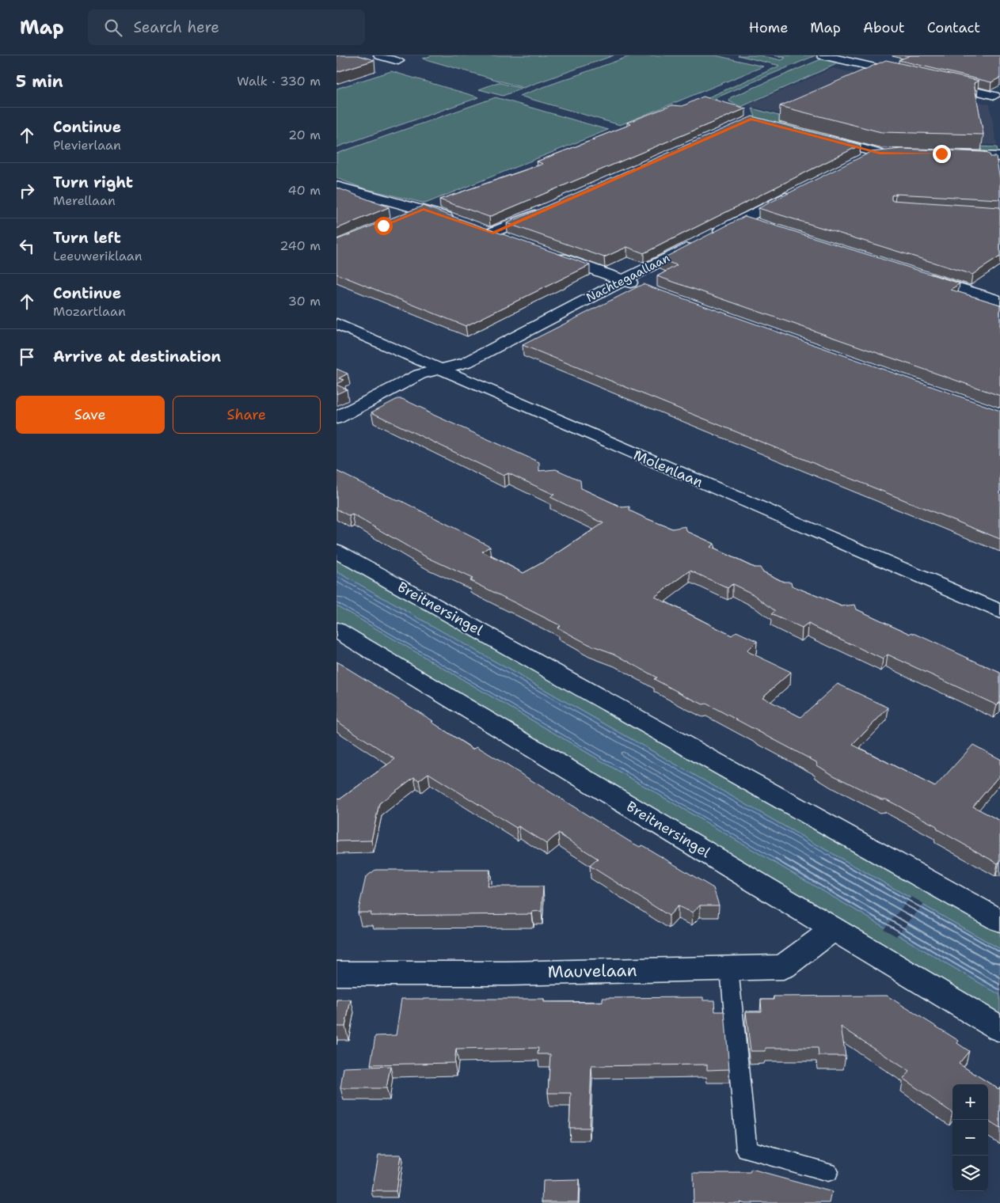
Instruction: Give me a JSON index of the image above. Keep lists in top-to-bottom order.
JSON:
{
  "streets": {
    "street": [
      "Nachtegaallaan",
      "Molenlaan",
      "Breitnersingel",
      "Mauvelaan"
    ]
  },
  "crossings": [
    ["Nachtegaallaan", "Molenlaan"],
    ["Breitnersingel", "Mauvelaan"]
  ],
  "page": {
    "header": "Map",
    "search": "Search here",
    "nav": [
      "Home",
      "Map",
      "About",
      "Contact"
    ],
    "heading": ["5 min", "Walk · 330 m"],
    "list": [
      ["Continue", "Plevierlaan", "20 m"],
      ["Turn right", "Merellaan", "40 m"],
      ["Turn left", "Leeuweriklaan", "240 m"],
      ["Continue", "Mozartlaan", "30 m"],
      "Arrive at destination"
    ],
    "buttons": ["Save", "Share"],
    "map_buttons": ["+", "−"]
  }
}
